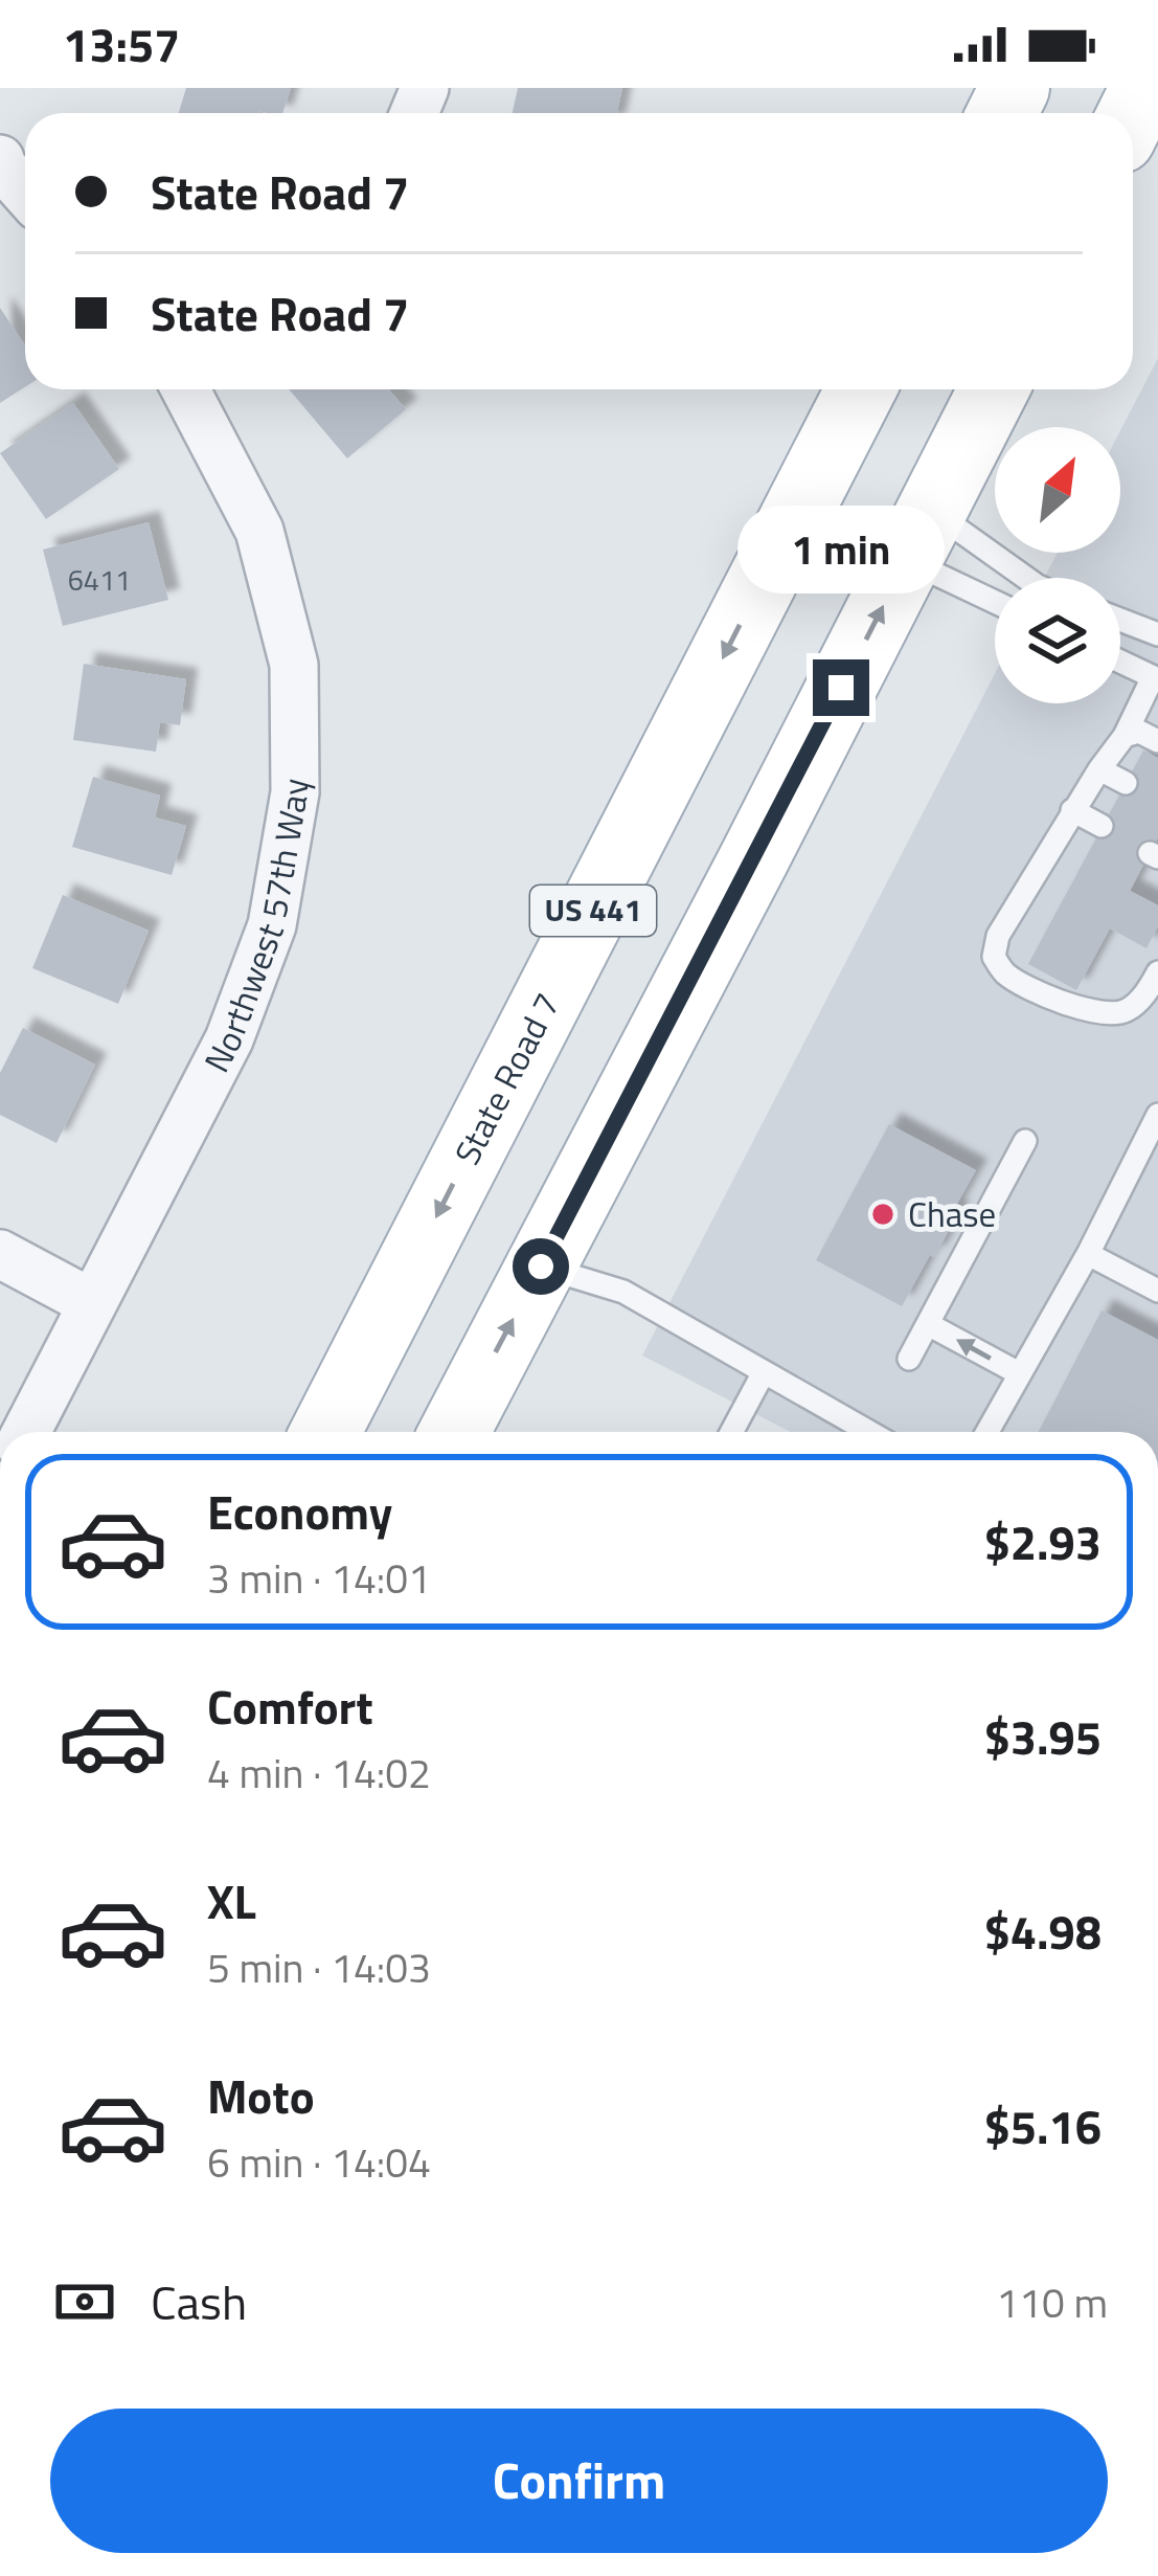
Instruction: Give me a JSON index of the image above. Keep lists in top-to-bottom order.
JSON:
{
  "streets": {
    "main road": ["US 441", "State Road 7"],
    "street": ["Northwest 57th Way"]
  },
  "places": ["Chase"],
  "house_numbers": ["6411"],
  "north": "top right",
  "page": {
    "status": "13:57",
    "banner": ["State Road 7", "State Road 7"],
    "bubble": "1 min",
    "list": [
      {
        "name": "Economy",
        "note": "3 min · 14:01",
        "value": "$2.93"
      },
      {
        "name": "Comfort",
        "note": "4 min · 14:02",
        "value": "$3.95"
      },
      {
        "name": "XL",
        "note": "5 min · 14:03",
        "value": "$4.98"
      },
      {
        "name": "Moto",
        "note": "6 min · 14:04",
        "value": "$5.16"
      }
    ],
    "pay": ["Cash", "110 m"],
    "buttons": "Confirm"
  }
}
